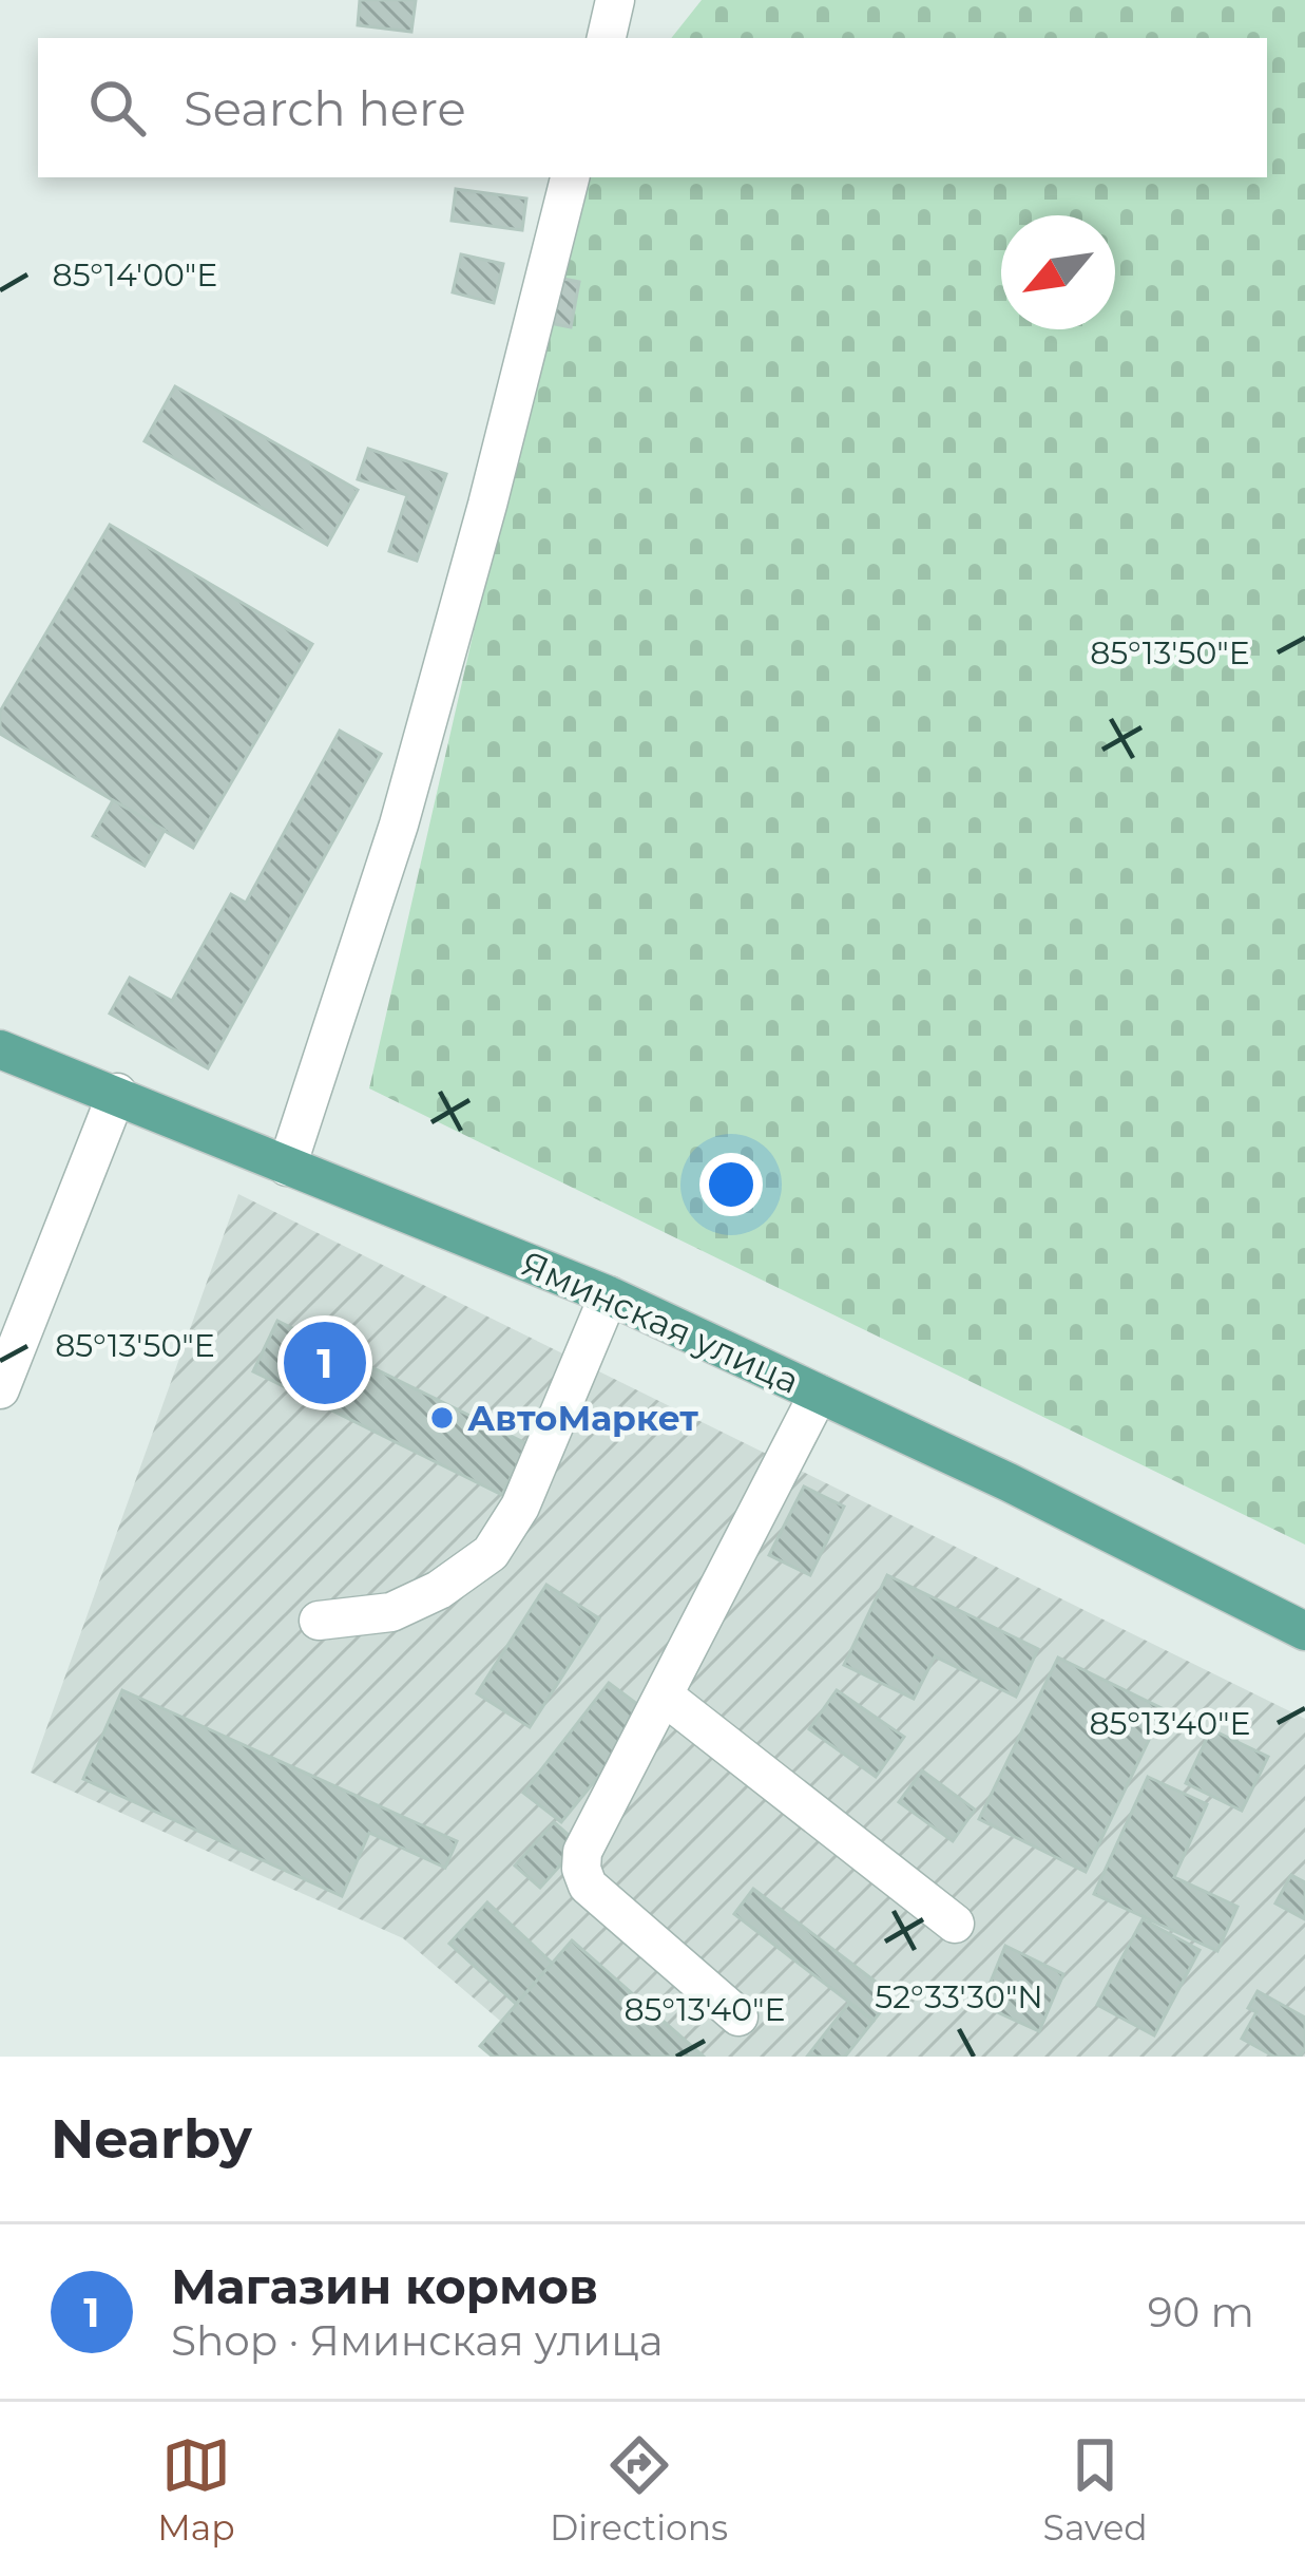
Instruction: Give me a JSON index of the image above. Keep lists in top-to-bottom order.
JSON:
{
  "streets": {
    "main road": ["Яминская улица"]
  },
  "places": ["АвтоМаркет"],
  "north": "bottom left",
  "page": {
    "search": "Search here",
    "pins": "1",
    "heading": "Nearby",
    "list": [
      {
        "mark": "1",
        "name": "Магазин кормов",
        "note": "Shop · Яминская улица",
        "value": "90 m"
      }
    ],
    "nav": ["Map", "Directions", "Saved"]
  },
  "coordinates": [
    "85°14'00\"E",
    "85°13'50\"E",
    "85°13'40\"E",
    "52°33'30\"N"
  ]
}
